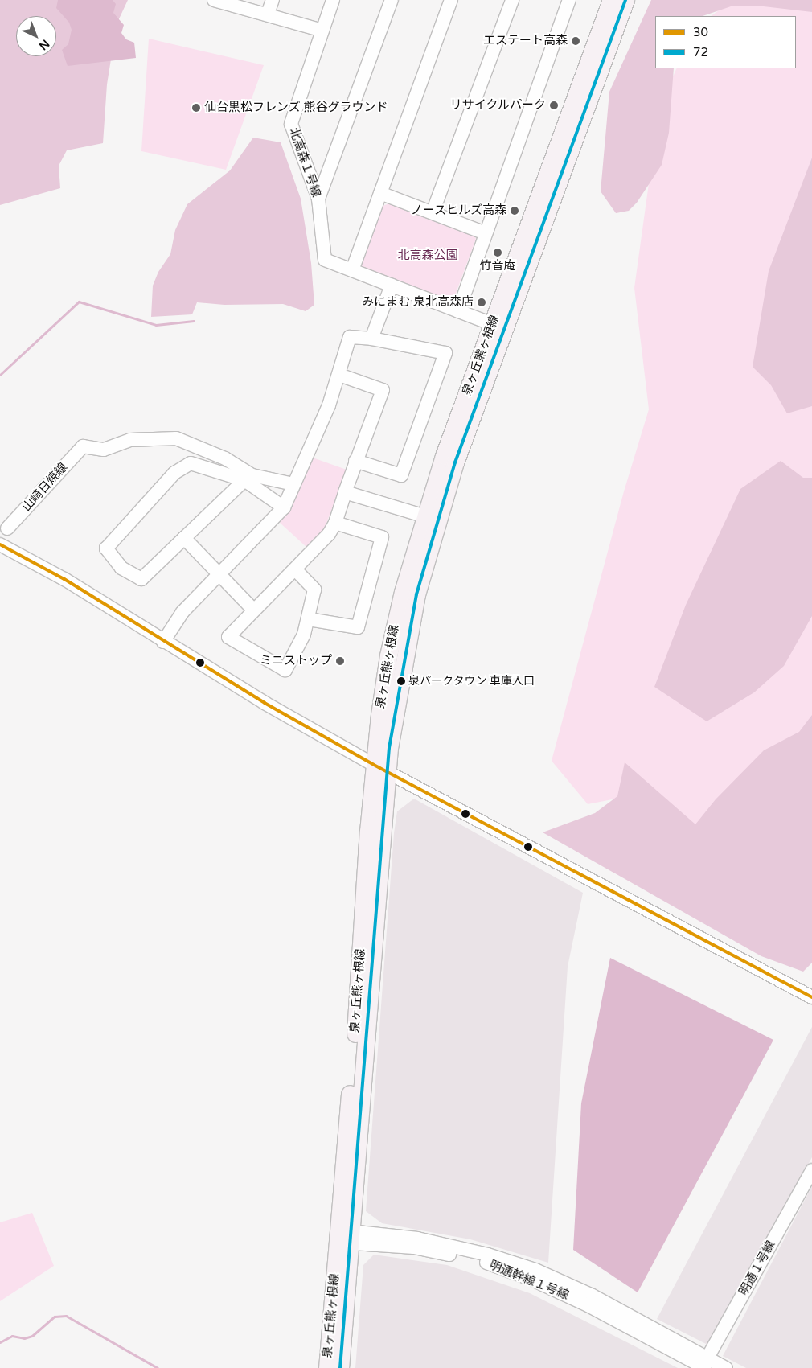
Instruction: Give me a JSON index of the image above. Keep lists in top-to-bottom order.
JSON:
{
  "streets": {
    "main road": ["泉ヶ丘熊ヶ根線"],
    "street": ["北高森１号線", "山崎日焼線", "明通１号線"]
  },
  "crossings": [
    ["北高森１号線", "泉ヶ丘熊ヶ根線"]
  ],
  "parks": ["北高森公園"],
  "places": [
    "エステート高森",
    "リサイクルパーク",
    "仙台黒松フレンズ 熊谷グラウンド",
    "ノースヒルズ高森",
    "竹音庵",
    "みにまむ 泉北高森店",
    "ミニストップ",
    "泉パークタウン 車庫入口"
  ],
  "lines": ["transit line 72", "transit line 30"],
  "legend": ["30", "72"],
  "north": "bottom right"
}
